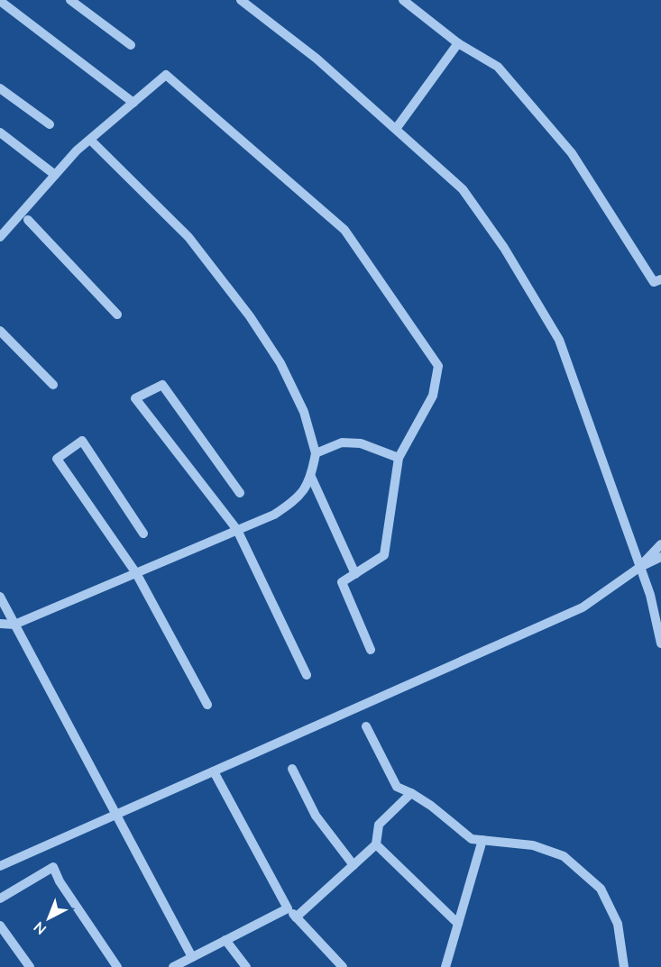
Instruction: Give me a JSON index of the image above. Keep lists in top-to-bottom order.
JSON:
{
  "north": "bottom left"
}
